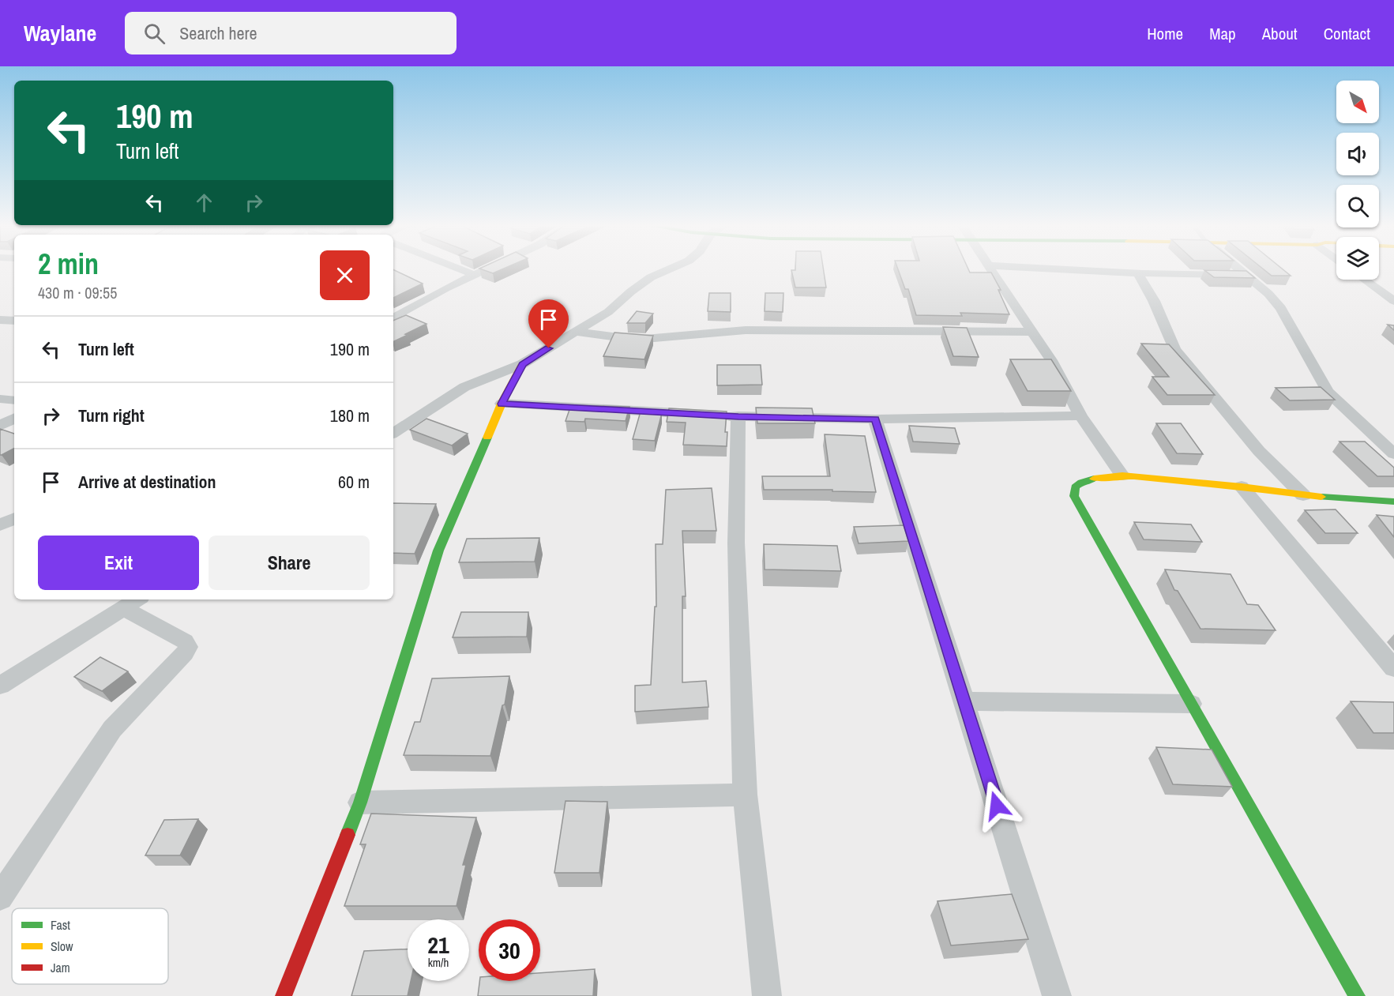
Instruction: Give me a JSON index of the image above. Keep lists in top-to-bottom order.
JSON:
{
  "legend": ["Fast", "Slow", "Jam"],
  "north": "bottom right",
  "page": {
    "header": "Waylane",
    "search": "Search here",
    "nav": [
      "Home",
      "Map",
      "About",
      "Contact"
    ],
    "turn": ["190 m", "Turn left"],
    "heading": ["2 min", "430 m · 09:55"],
    "list": [
      {
        "name": "Turn left",
        "value": "190 m"
      },
      {
        "name": "Turn right",
        "value": "180 m"
      },
      {
        "name": "Arrive at destination",
        "value": "60 m"
      }
    ],
    "buttons": ["Exit", "Share"],
    "speed": "21 km/h",
    "limit": "30"
  }
}
